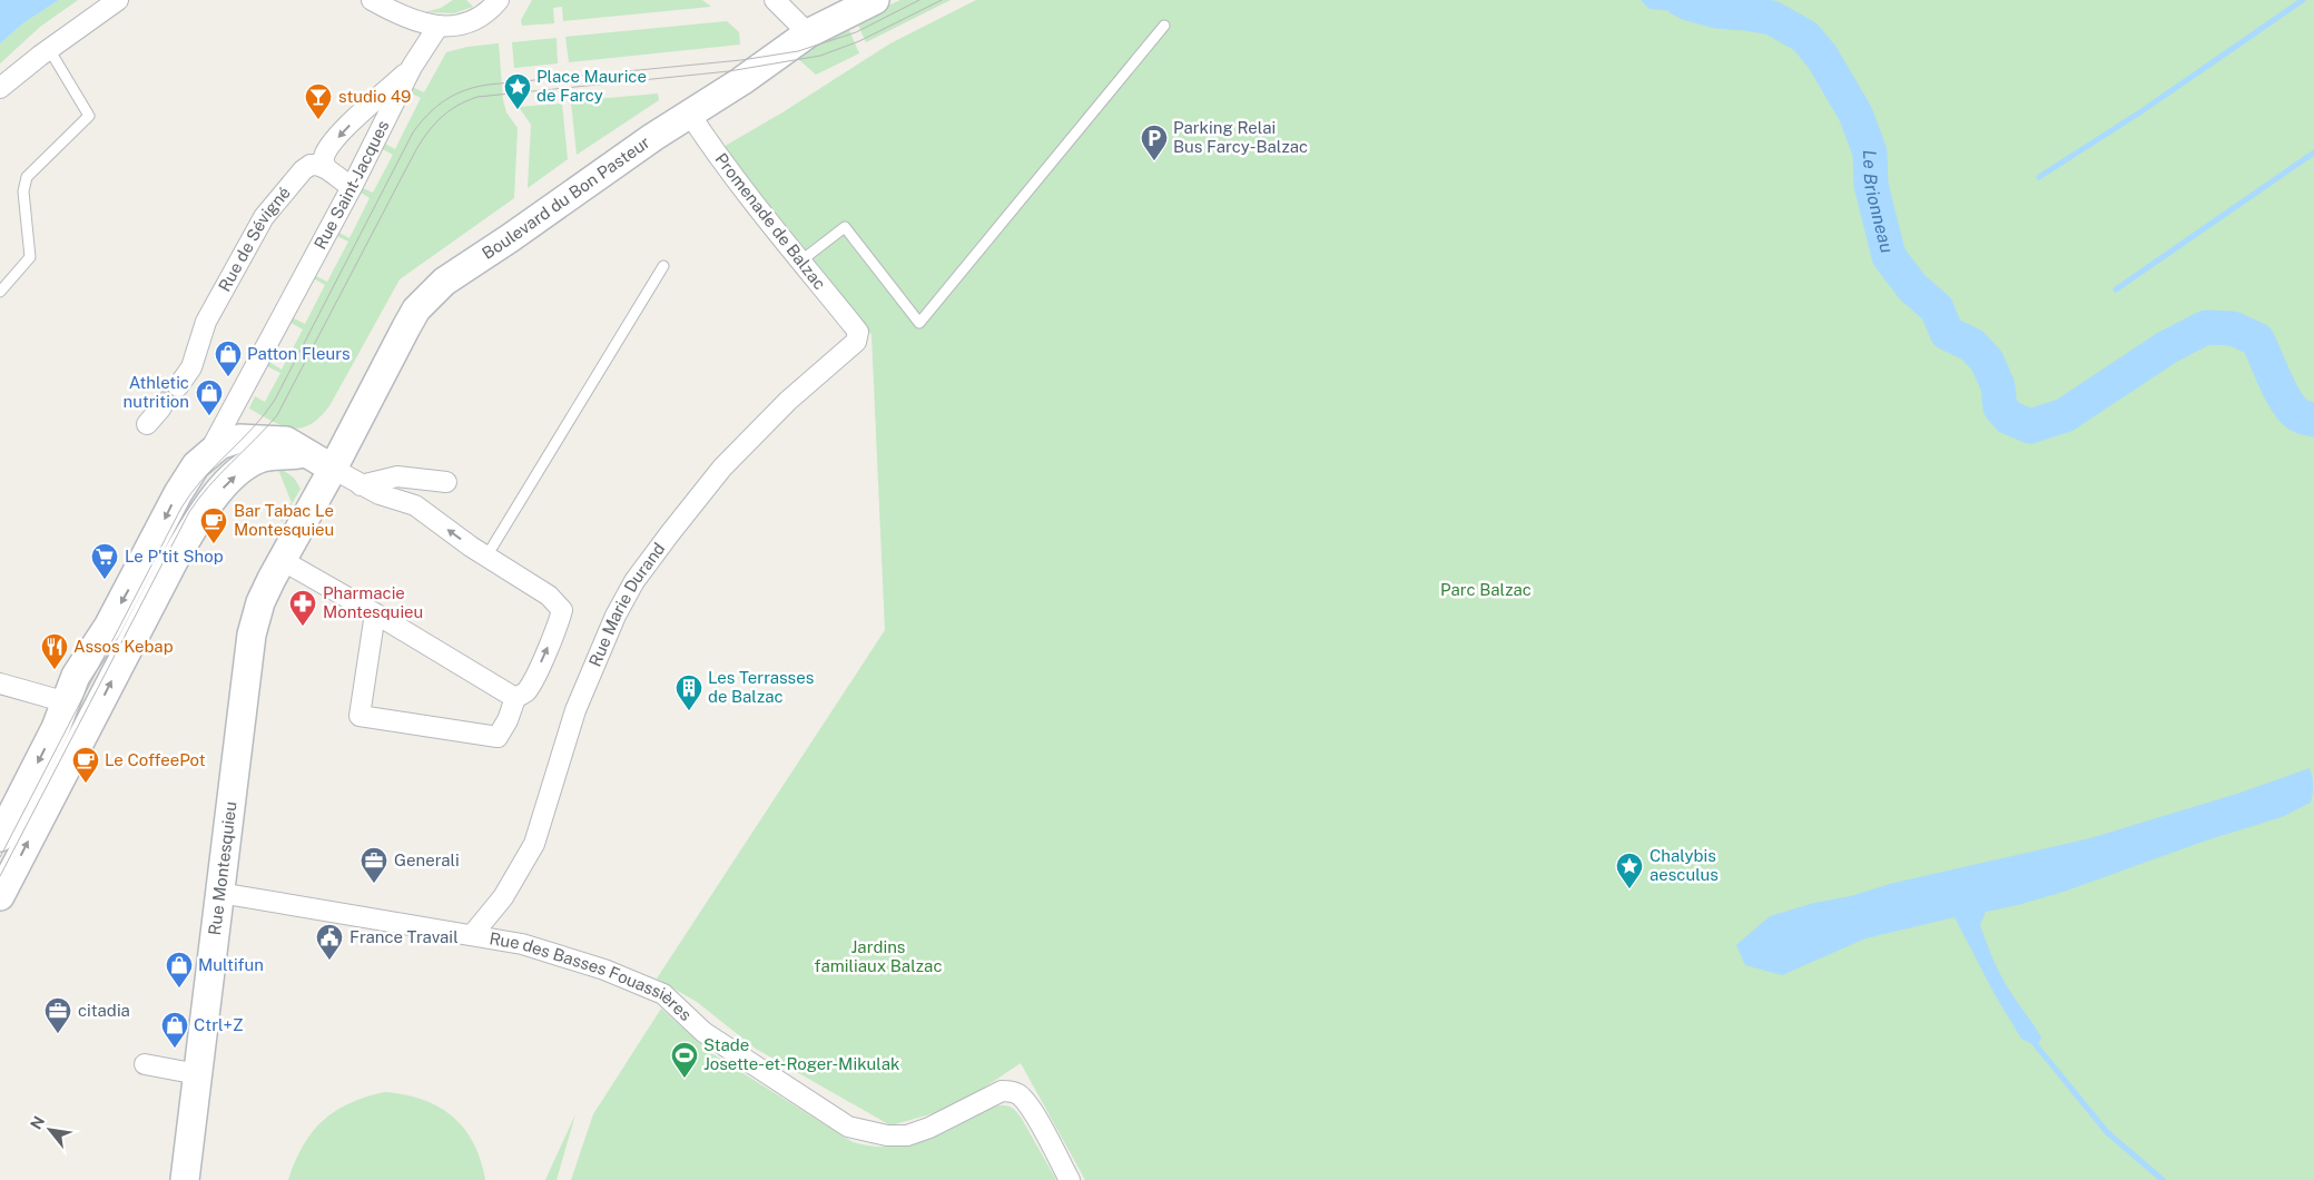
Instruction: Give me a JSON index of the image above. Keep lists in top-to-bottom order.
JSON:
{
  "streets": {
    "street": [
      "Rue Saint-Jacques",
      "Boulevard du Bon Pasteur",
      "Promenade de Balzac",
      "Rue de Sévigné",
      "Rue Marie Durand",
      "Rue Montesquieu",
      "Rue des Basses Fouassières"
    ]
  },
  "crossings": [
    ["Boulevard du Bon Pasteur", "Promenade de Balzac"],
    ["Boulevard du Bon Pasteur", "Rue Montesquieu"],
    ["Promenade de Balzac", "Rue Marie Durand"],
    ["Rue Marie Durand", "Rue des Basses Fouassières"],
    ["Rue Montesquieu", "Rue des Basses Fouassières"]
  ],
  "water": ["Le Brionneau"],
  "parks": ["Parc Balzac", "Jardins familiaux Balzac"],
  "places": {
    "place": ["Place Maurice de Farcy", "Chalybis aesculus"],
    "bar": ["studio 49"],
    "parking": ["Parking Relai Bus Farcy-Balzac"],
    "shop": [
      "Patton Fleurs",
      "Athletic nutrition",
      "Multifun",
      "Ctrl+Z"
    ],
    "cafe": ["Bar Tabac Le Montesquieu", "Le CoffeePot"],
    "supermarket": ["Le P'tit Shop"],
    "pharmacy": ["Pharmacie Montesquieu"],
    "restaurant": ["Assos Kebap"],
    "building": ["Les Terrasses de Balzac"],
    "office": ["Generali", "citadia"],
    "public building": ["France Travail"],
    "sports": ["Stade Josette-et-Roger-Mikulak"]
  },
  "north": "top left"
}
